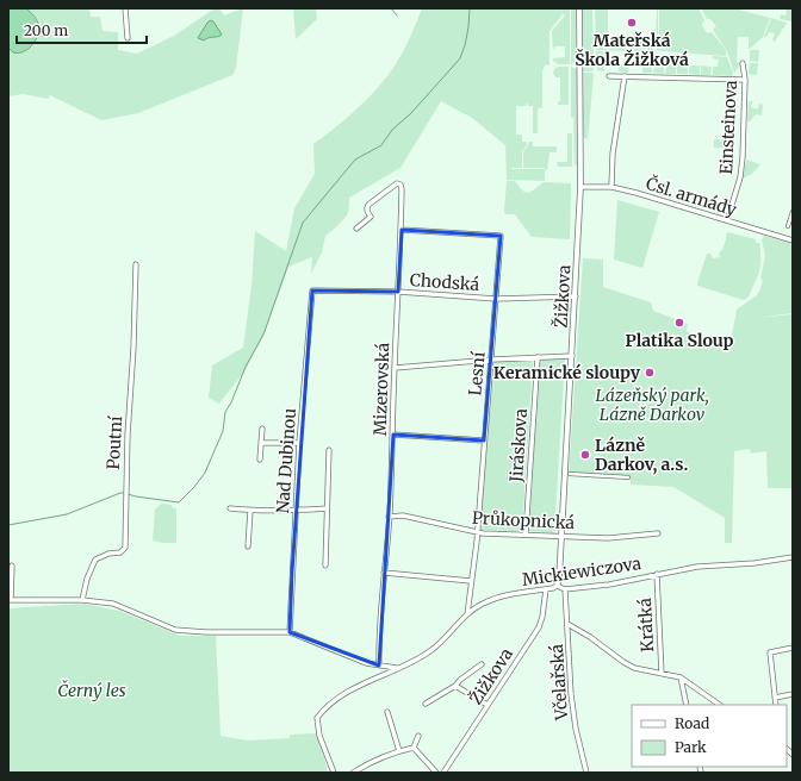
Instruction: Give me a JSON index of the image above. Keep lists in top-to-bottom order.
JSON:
{
  "streets": {
    "street": [
      "Einsteinova",
      "Čsl. armády",
      "Chodská",
      "Žižkova",
      "Lesní",
      "Mizerovská",
      "Poutní",
      "Jiráskova",
      "Nad Dubinou",
      "Průkopnická",
      "Mickiewiczova",
      "Krátká",
      "Včelařská"
    ]
  },
  "crossings": [
    ["Einsteinova", "Čsl. armády"],
    ["Čsl. armády", "Žižkova"],
    ["Chodská", "Žižkova"],
    ["Chodská", "Lesní"],
    ["Chodská", "Mizerovská"],
    ["Chodská", "Nad Dubinou"],
    ["Žižkova", "Průkopnická"],
    ["Žižkova", "Mickiewiczova"],
    ["Lesní", "Mizerovská"],
    ["Lesní", "Průkopnická"],
    ["Lesní", "Mickiewiczova"],
    ["Mizerovská", "Průkopnická"],
    ["Jiráskova", "Průkopnická"],
    ["Mickiewiczova", "Krátká"],
    ["Mickiewiczova", "Včelařská"]
  ],
  "parks": ["Lázeňský park, Lázně Darkov", "Černý les"],
  "places": [
    "Mateřská Škola Žižková",
    "Platika Sloup",
    "Keramické sloupy",
    "Lázně Darkov, a.s."
  ],
  "legend": ["Road", "Park"],
  "scale_bar": "200 m"
}
